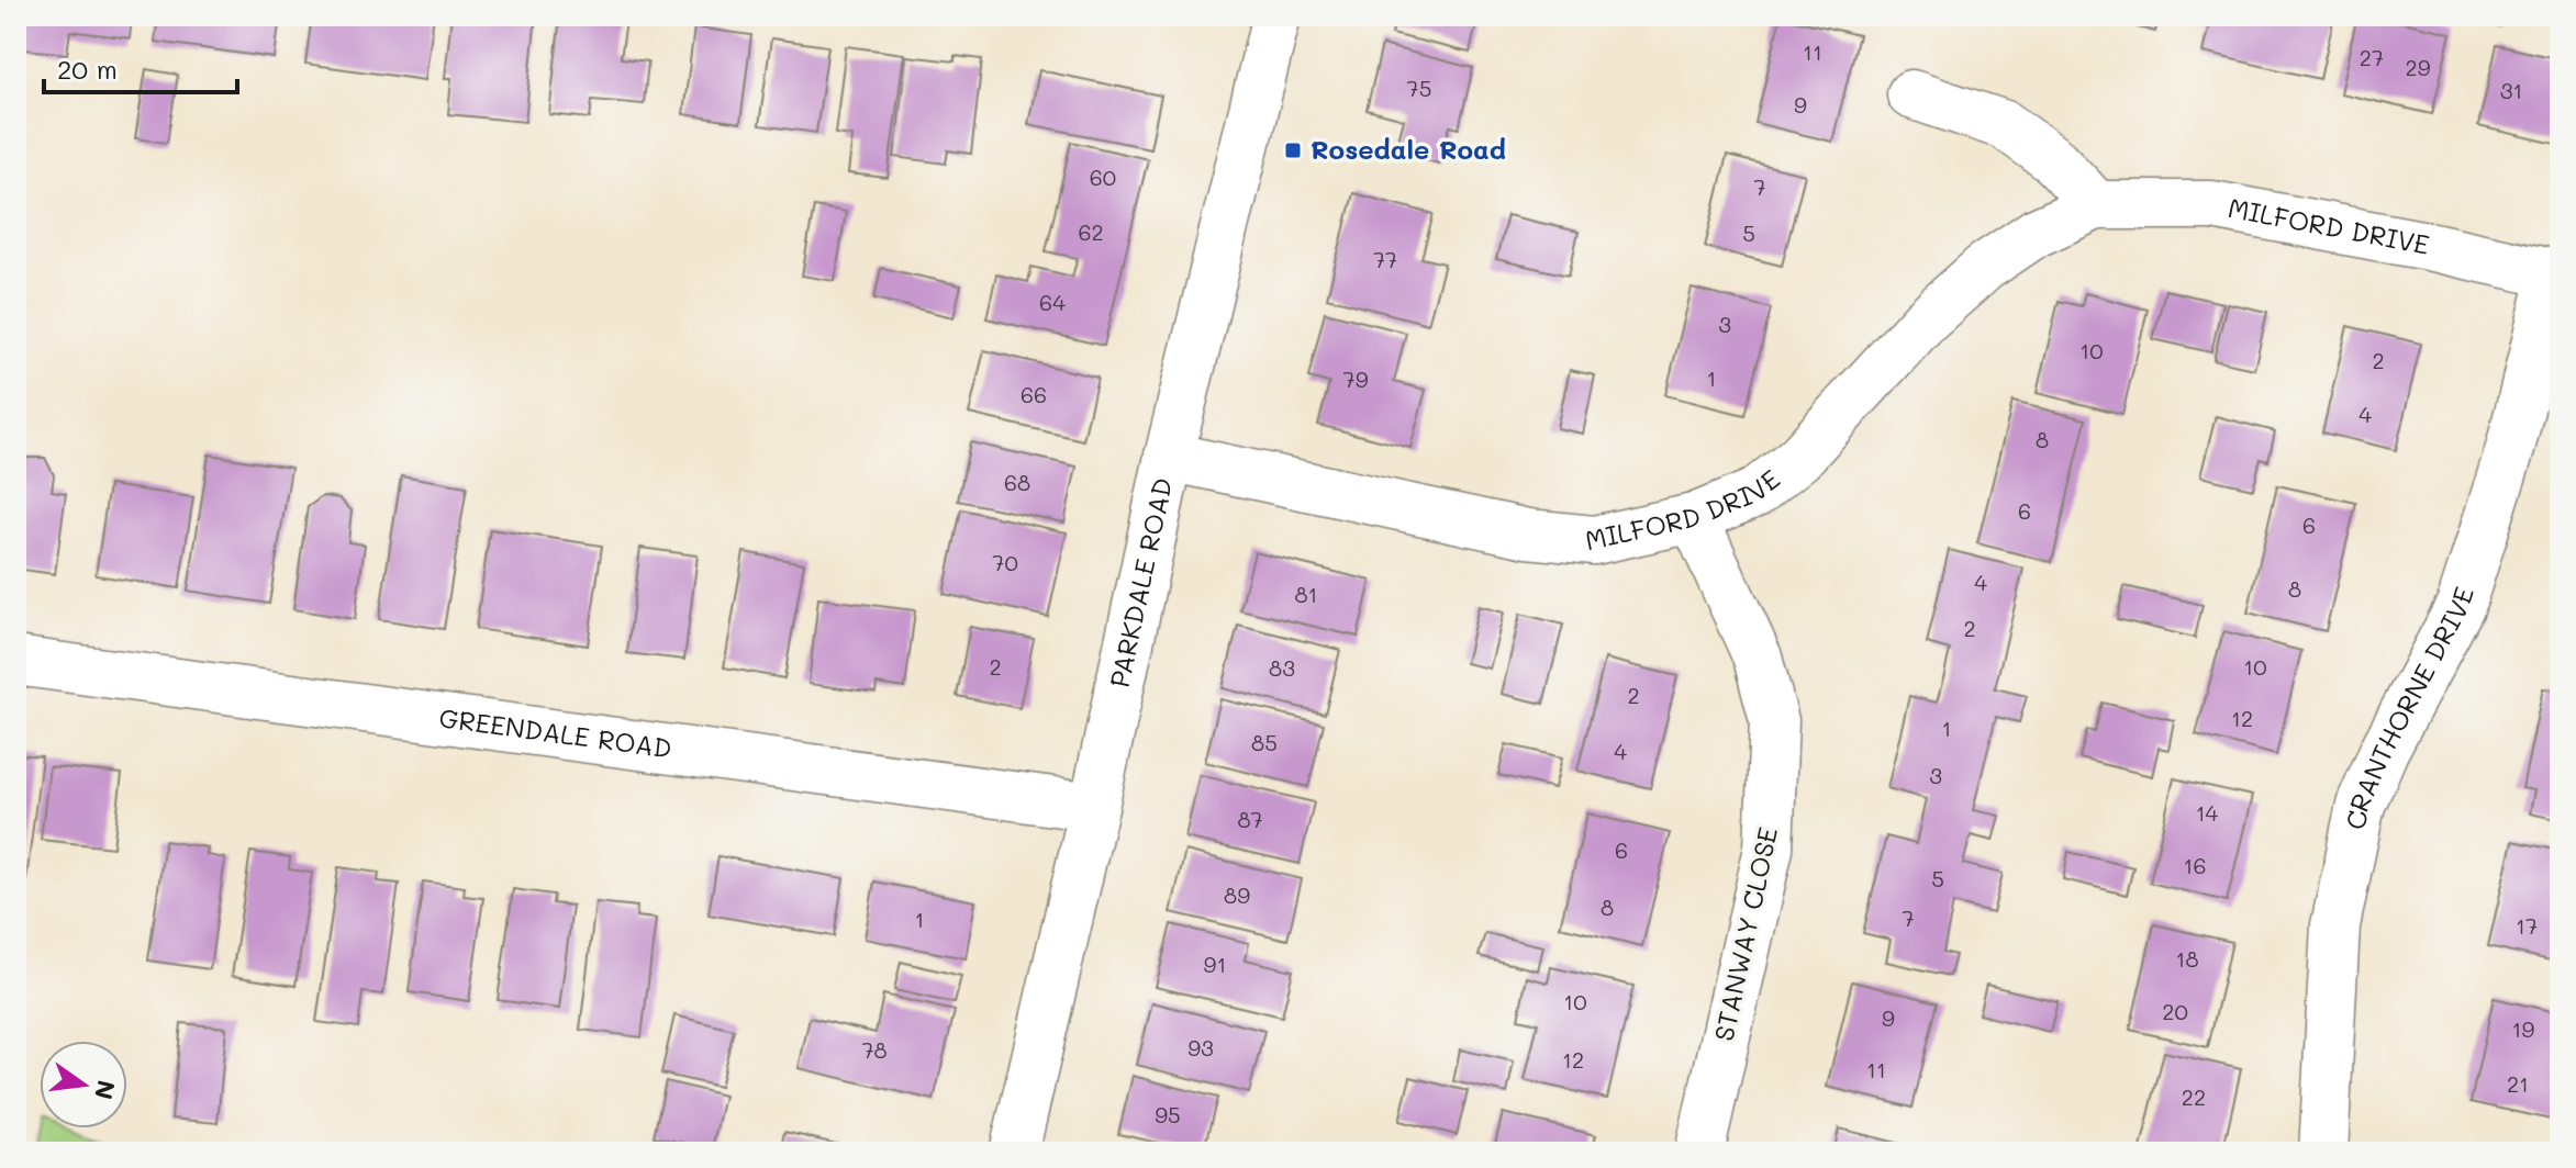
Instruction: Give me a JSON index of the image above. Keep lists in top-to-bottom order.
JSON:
{
  "streets": {
    "street": [
      "MILFORD DRIVE",
      "PARKDALE ROAD",
      "CRANTHORNE DRIVE",
      "GREENDALE ROAD",
      "STANWAY CLOSE"
    ]
  },
  "crossings": [
    ["MILFORD DRIVE", "PARKDALE ROAD"],
    ["MILFORD DRIVE", "CRANTHORNE DRIVE"],
    ["MILFORD DRIVE", "STANWAY CLOSE"],
    ["PARKDALE ROAD", "GREENDALE ROAD"]
  ],
  "places": {
    "transit": ["Rosedale Road"]
  },
  "house_numbers": [
    "11",
    "27",
    "29",
    "75",
    "31",
    "9",
    "60",
    "7",
    "62",
    "5",
    "77",
    "64",
    "3",
    "10",
    "2",
    "1",
    "79",
    "66",
    "4",
    "8",
    "68",
    "6",
    "6",
    "70",
    "4",
    "8",
    "81",
    "2",
    "2",
    "10",
    "83",
    "2",
    "12",
    "1",
    "85",
    "4",
    "3",
    "14",
    "87",
    "6",
    "16",
    "5",
    "89",
    "8",
    "7",
    "1",
    "17",
    "18",
    "91",
    "10",
    "20",
    "9",
    "19",
    "93",
    "78",
    "12",
    "11",
    "21",
    "22",
    "95"
  ],
  "scale_bar": "20 m",
  "north": "right"
}
